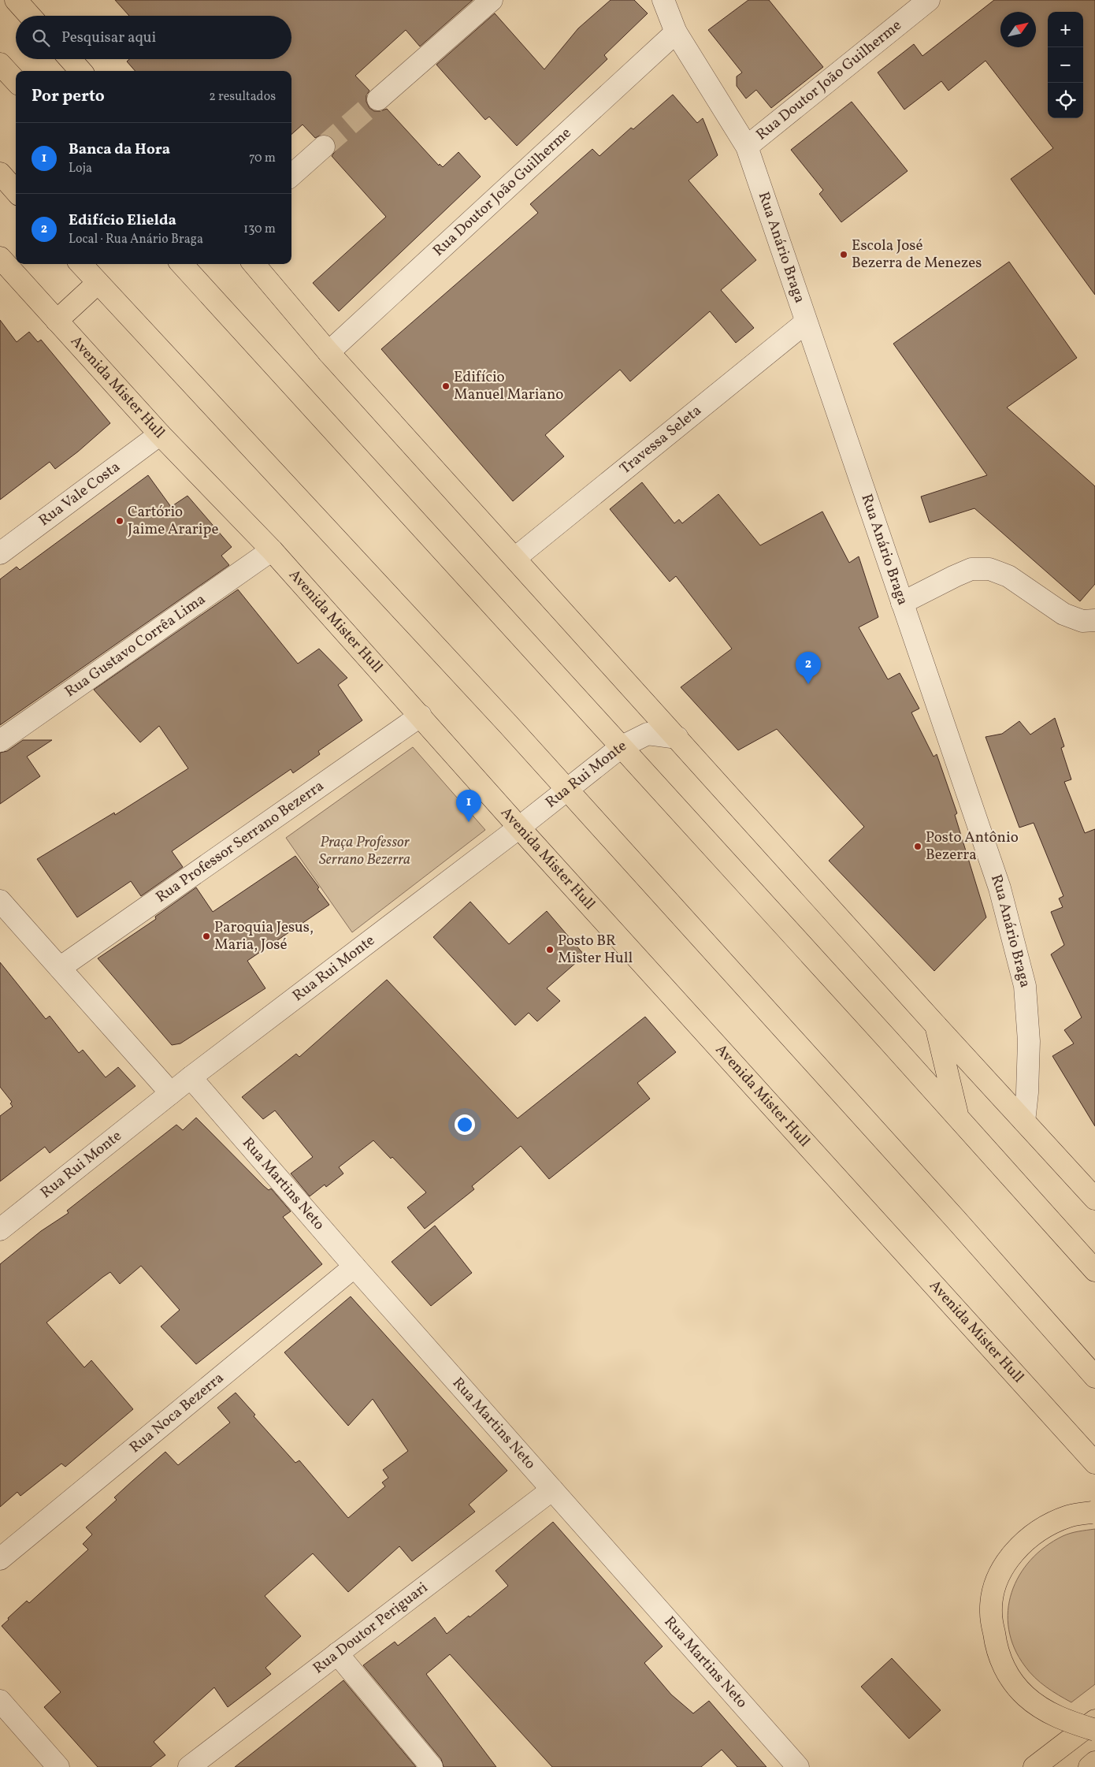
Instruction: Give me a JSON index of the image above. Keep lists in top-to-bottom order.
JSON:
{
  "streets": {
    "main road": ["Avenida Mister Hull"],
    "street": [
      "Rua Doutor João Guilherme",
      "Rua Anário Braga",
      "Travessa Seleta",
      "Rua Vale Costa",
      "Rua Gustavo Corrêa Lima",
      "Rua Rui Monte",
      "Rua Professor Serrano Bezerra",
      "Rua Martins Neto",
      "Rua Noca Bezerra",
      "Rua Doutor Periguari"
    ]
  },
  "crossings": [
    ["Rua Doutor João Guilherme", "Rua Anário Braga"],
    ["Rua Anário Braga", "Travessa Seleta"],
    ["Avenida Mister Hull", "Rua Vale Costa"],
    ["Avenida Mister Hull", "Rua Gustavo Corrêa Lima"],
    ["Avenida Mister Hull", "Rua Rui Monte"],
    ["Avenida Mister Hull", "Rua Professor Serrano Bezerra"],
    ["Rua Rui Monte", "Rua Martins Neto"],
    ["Rua Martins Neto", "Rua Noca Bezerra"],
    ["Rua Martins Neto", "Rua Doutor Periguari"]
  ],
  "parks": ["Praça Professor Serrano Bezerra"],
  "places": [
    "Escola José Bezerra de Menezes",
    "Edifício Manuel Mariano",
    "Cartório Jaime Araripe",
    "Posto Antônio Bezerra",
    "Paroquia Jesus, Maria, José",
    "Posto BR Mister Hull"
  ],
  "north": "top right",
  "page": {
    "map_buttons": ["+", "−"],
    "search": "Pesquisar aqui",
    "heading": ["Por perto", "2 resultados"],
    "list": [
      {
        "mark": "1",
        "name": "Banca da Hora",
        "note": "Loja",
        "value": "70 m"
      },
      {
        "mark": "2",
        "name": "Edifício Elielda",
        "note": "Local · Rua Anário Braga",
        "value": "130 m"
      }
    ],
    "pins": ["2", "1"]
  }
}
